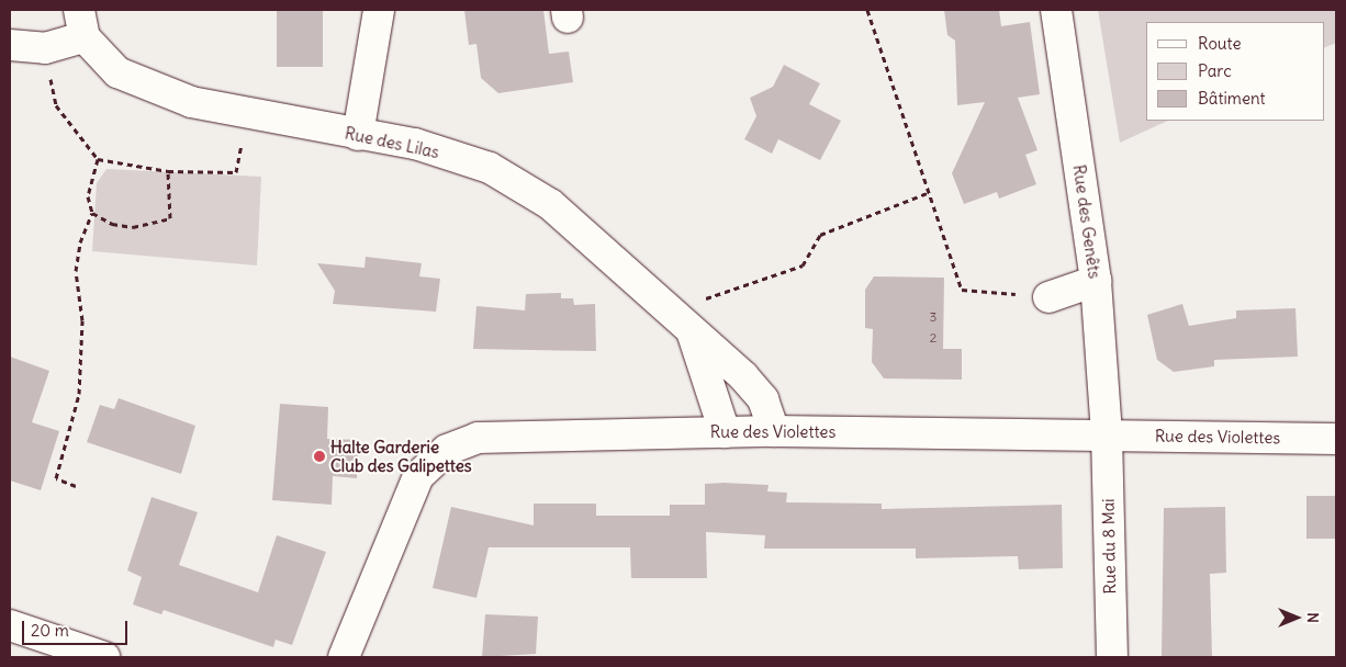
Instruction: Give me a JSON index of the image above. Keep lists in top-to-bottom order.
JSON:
{
  "streets": {
    "street": [
      "Rue des Lilas",
      "Rue des Genêts",
      "Rue des Violettes",
      "Rue du 8 Mai"
    ]
  },
  "crossings": [
    ["Rue des Lilas", "Rue des Violettes"],
    ["Rue des Genêts", "Rue des Violettes"],
    ["Rue des Genêts", "Rue du 8 Mai"],
    ["Rue des Violettes", "Rue du 8 Mai"]
  ],
  "places": ["Halte Garderie Club des Galipettes"],
  "house_numbers": ["3", "2"],
  "legend": ["Route", "Parc", "Bâtiment"],
  "scale_bar": "20 m",
  "north": "right"
}
